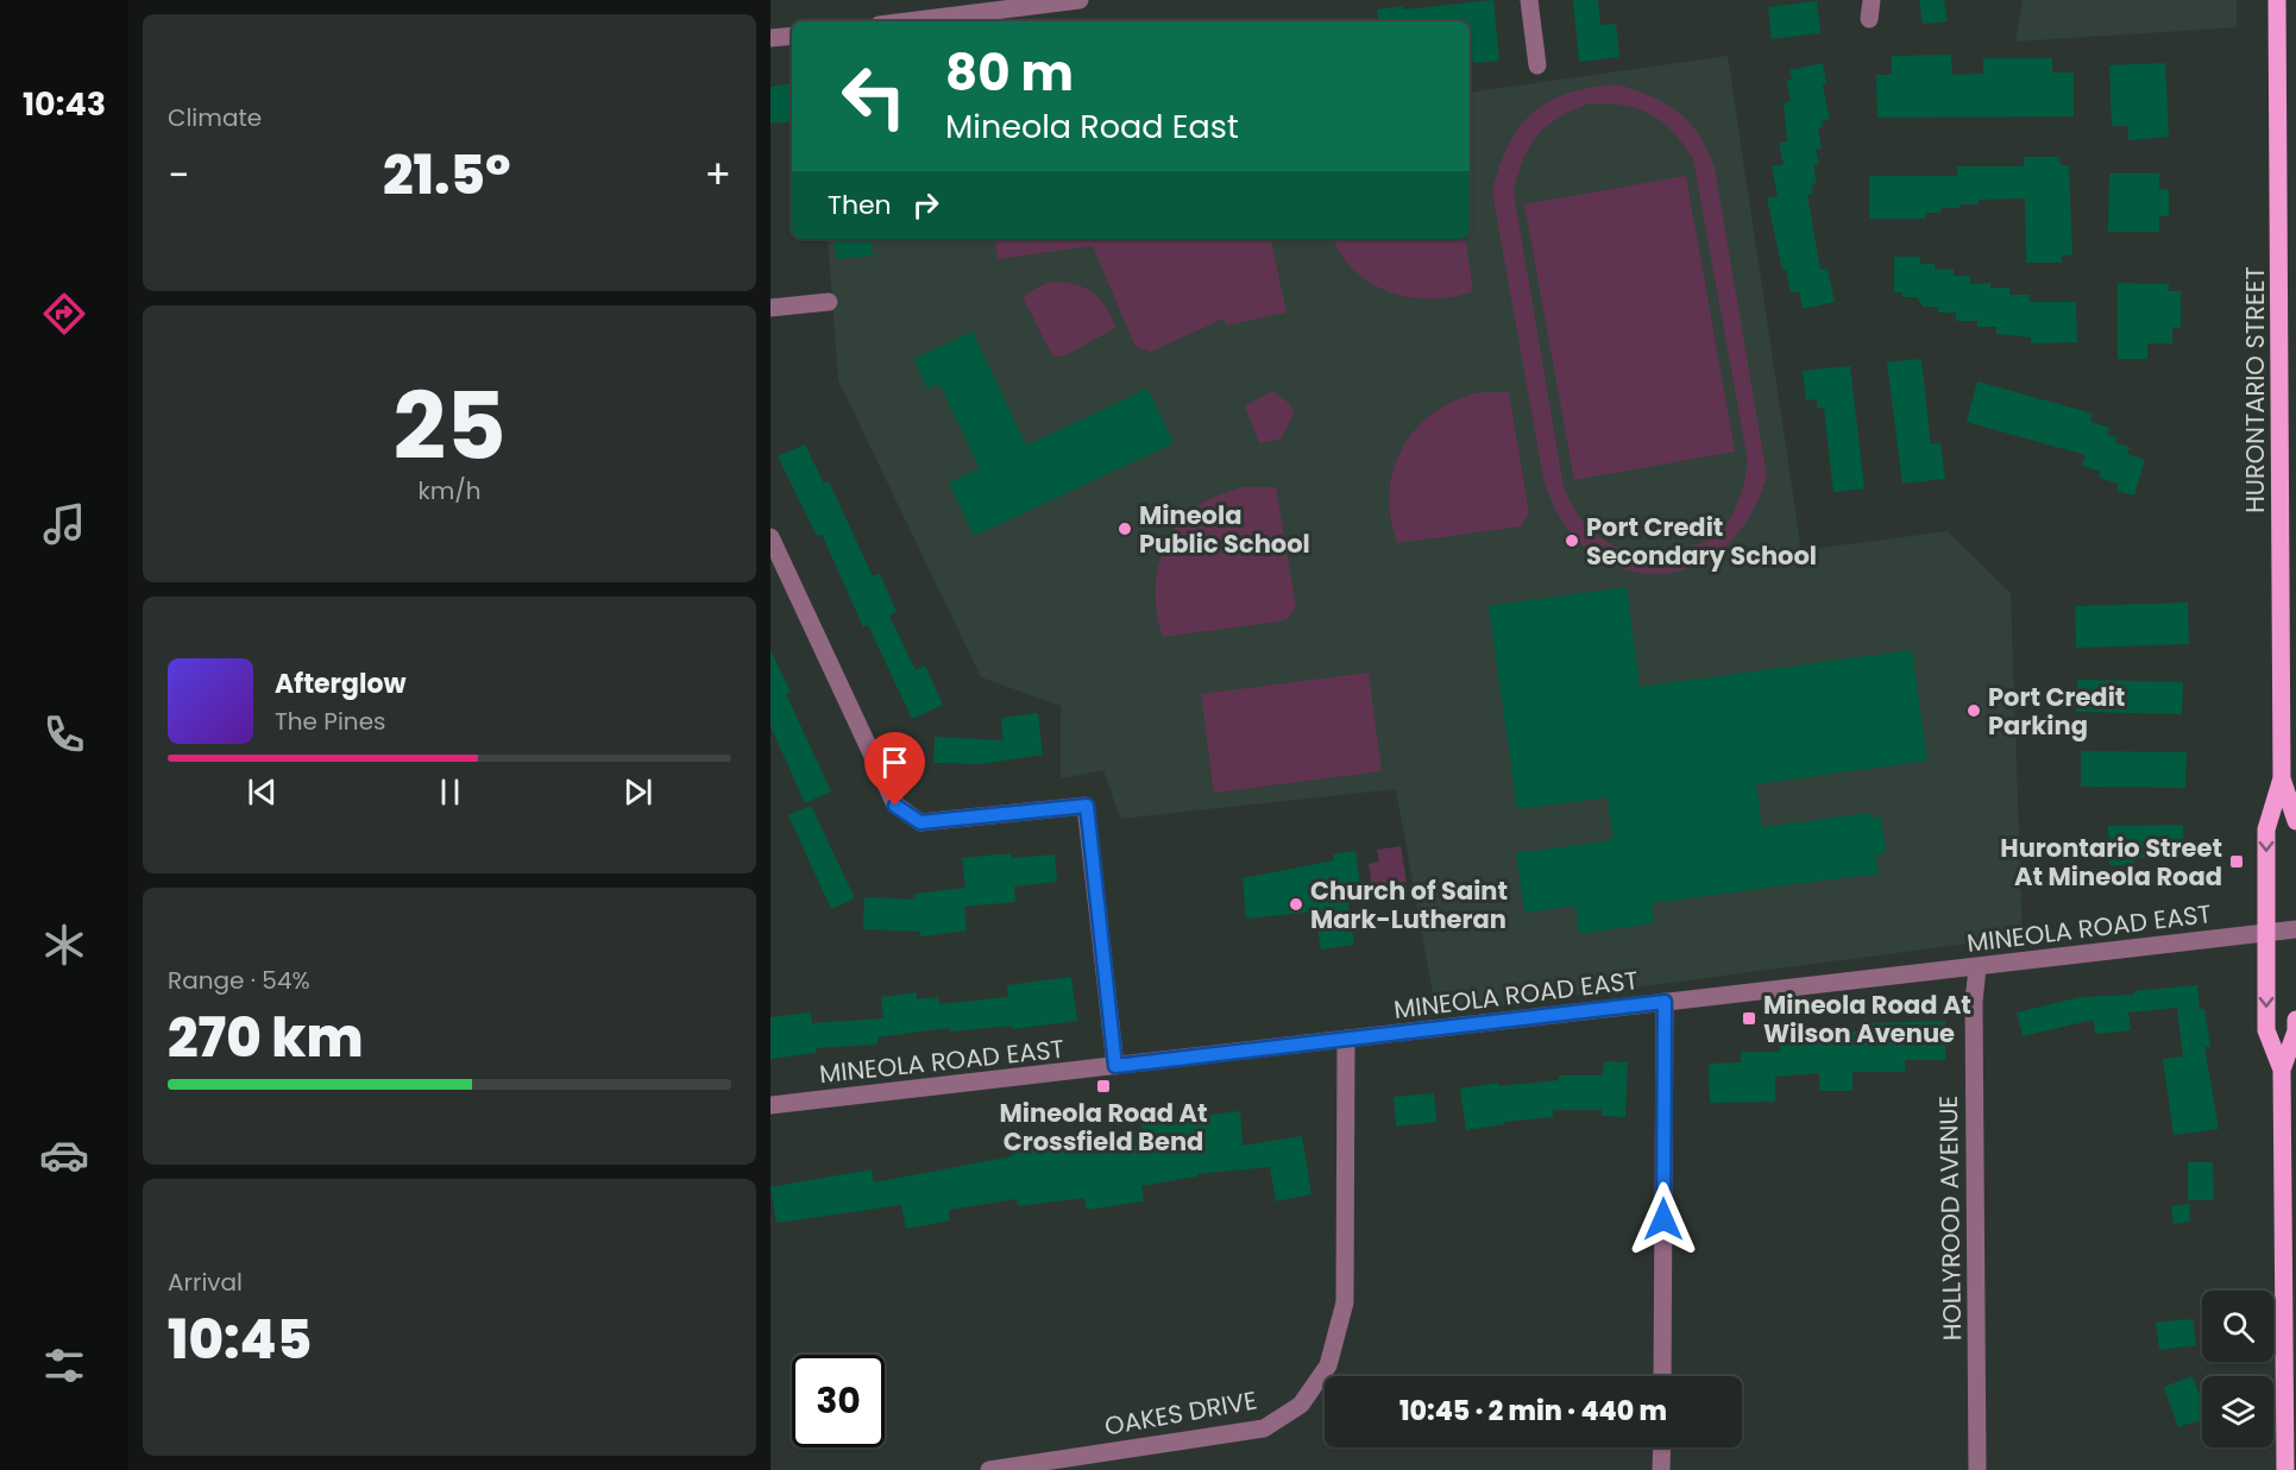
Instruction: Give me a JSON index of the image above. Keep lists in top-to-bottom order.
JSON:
{
  "streets": {
    "main road": ["HURONTARIO STREET"],
    "street": ["MINEOLA ROAD EAST", "HOLLYROOD AVENUE", "OAKES DRIVE"]
  },
  "crossings": [
    ["HURONTARIO STREET", "MINEOLA ROAD EAST"],
    ["MINEOLA ROAD EAST", "HOLLYROOD AVENUE"],
    ["MINEOLA ROAD EAST", "OAKES DRIVE"]
  ],
  "places": {
    "other": [
      "Mineola Public School",
      "Port Credit Secondary School",
      "Port Credit Parking",
      "Church of Saint Mark-Lutheran"
    ],
    "transit": ["Hurontario Street At Mineola Road", "Mineola Road At Wilson Avenue", "Mineola Road At Crossfield Bend"]
  },
  "page": {
    "tabs": "10:43",
    "tile": [
      "Climate",
      ["25", "km/h"],
      ["Range · 54%", "270 km"],
      ["Arrival", "10:45"]
    ],
    "turn": ["80 m", "Mineola Road East"],
    "heat": ["−", "21.5°", "+"],
    "then": "Then",
    "song": ["Afterglow", "The Pines"],
    "limit": "30",
    "trip": "10:45 · 2 min · 440 m"
  }
}
